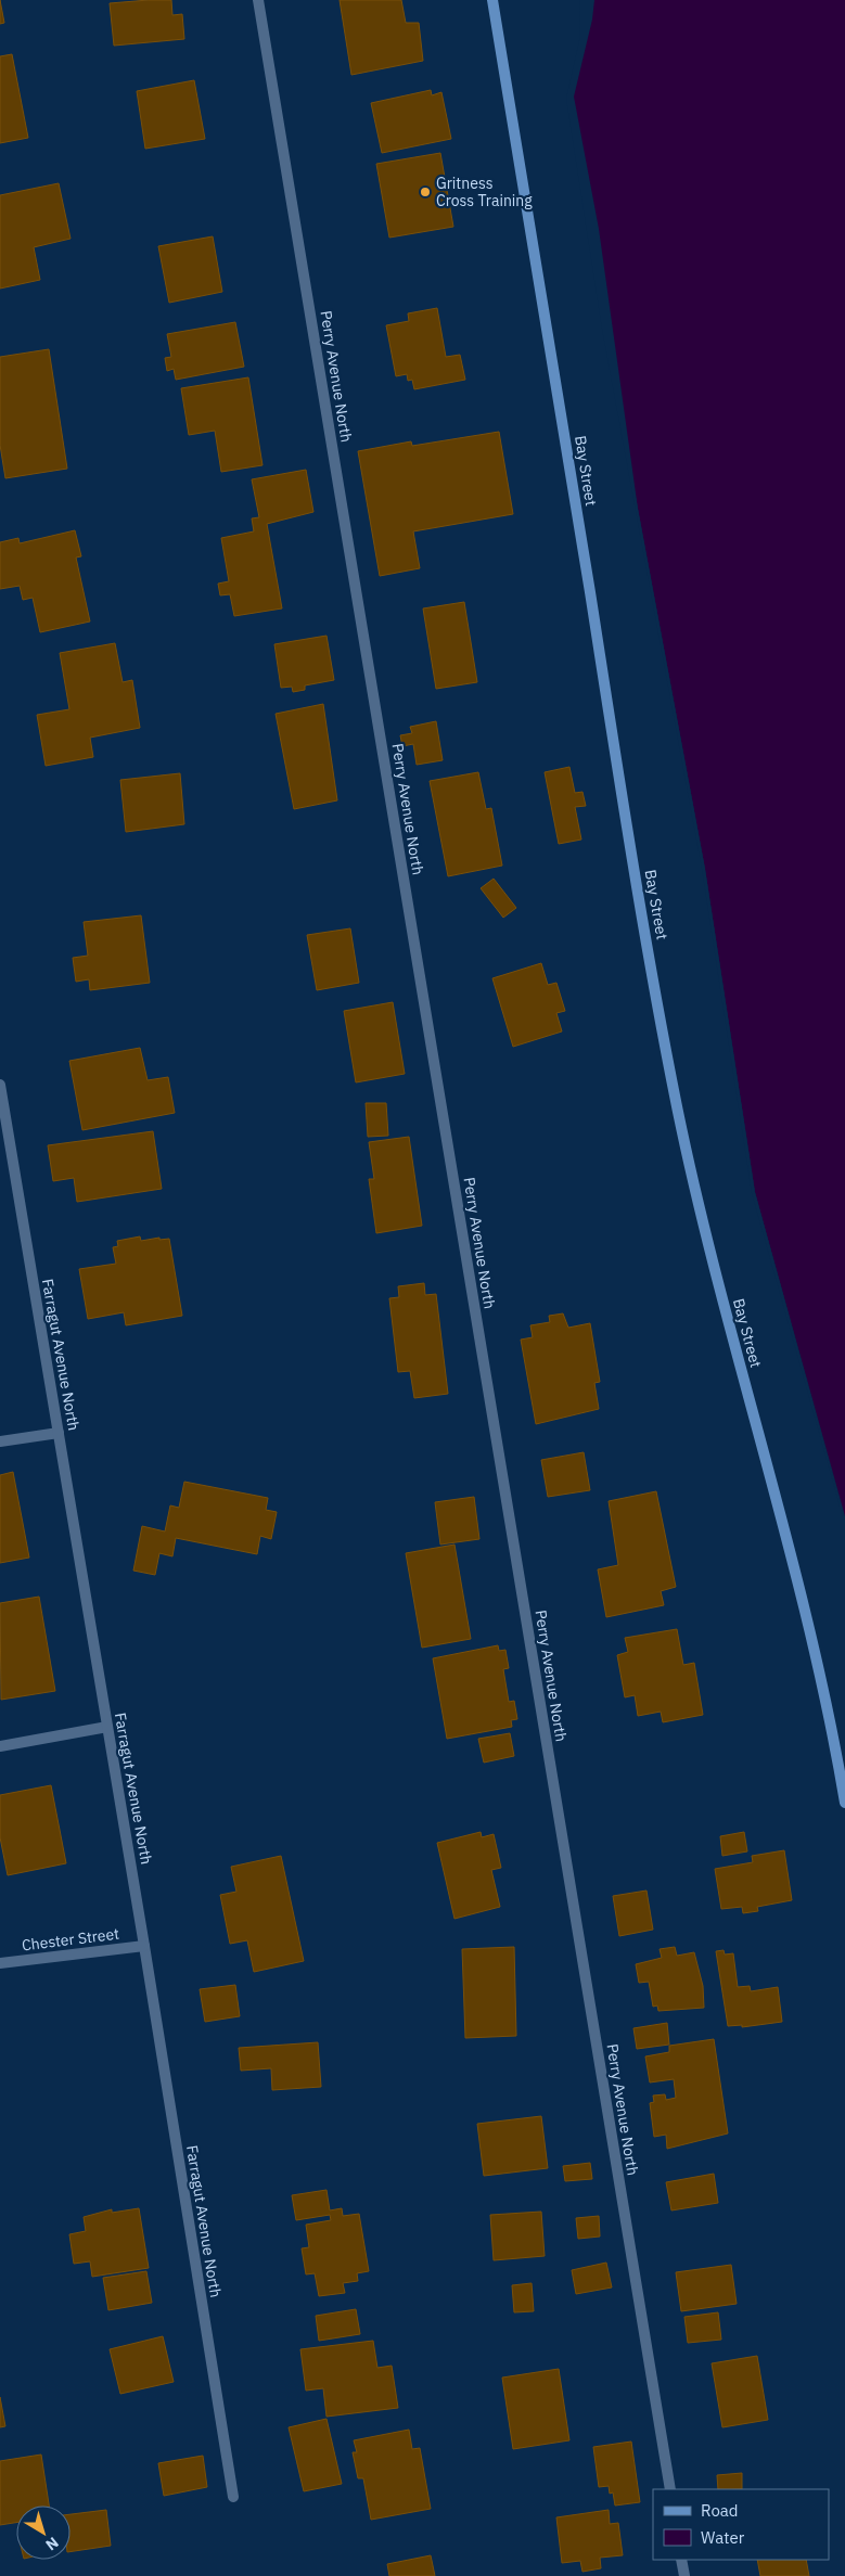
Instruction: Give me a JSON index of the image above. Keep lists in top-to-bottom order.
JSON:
{
  "streets": {
    "main road": ["Bay Street"],
    "street": ["Perry Avenue North", "Farragut Avenue North", "Chester Street"]
  },
  "crossings": [
    ["Farragut Avenue North", "Chester Street"]
  ],
  "places": ["Gritness Cross Training"],
  "legend": ["Road", "Water"],
  "north": "bottom right"
}
